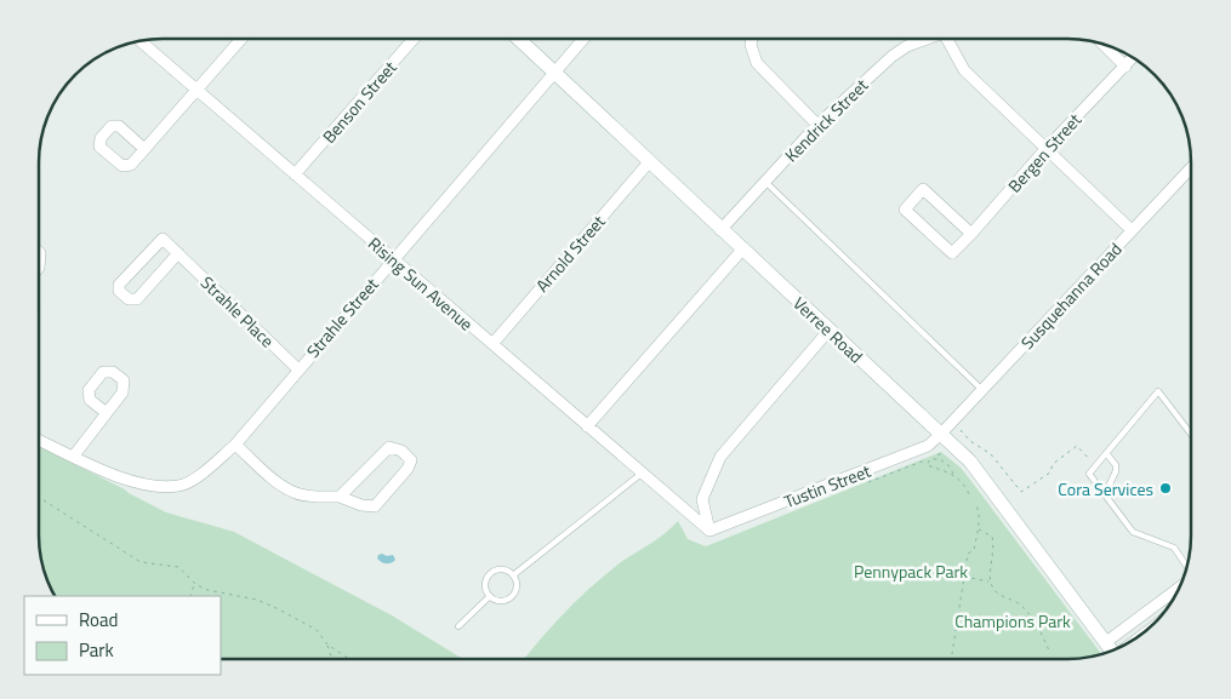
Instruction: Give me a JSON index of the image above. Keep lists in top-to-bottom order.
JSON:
{
  "streets": {
    "main road": ["Verree Road"],
    "street": [
      "Benson Street",
      "Kendrick Street",
      "Bergen Street",
      "Arnold Street",
      "Rising Sun Avenue",
      "Susquehanna Road",
      "Strahle Place",
      "Strahle Street",
      "Tustin Street"
    ]
  },
  "crossings": [
    ["Benson Street", "Rising Sun Avenue"],
    ["Kendrick Street", "Verree Road"],
    ["Arnold Street", "Rising Sun Avenue"],
    ["Arnold Street", "Verree Road"],
    ["Rising Sun Avenue", "Strahle Street"],
    ["Rising Sun Avenue", "Tustin Street"],
    ["Susquehanna Road", "Verree Road"],
    ["Susquehanna Road", "Tustin Street"],
    ["Strahle Place", "Strahle Street"],
    ["Strahle Street", "Verree Road"],
    ["Verree Road", "Tustin Street"]
  ],
  "parks": ["Pennypack Park", "Champions Park"],
  "places": ["Cora Services"],
  "legend": ["Road", "Park"]
}
